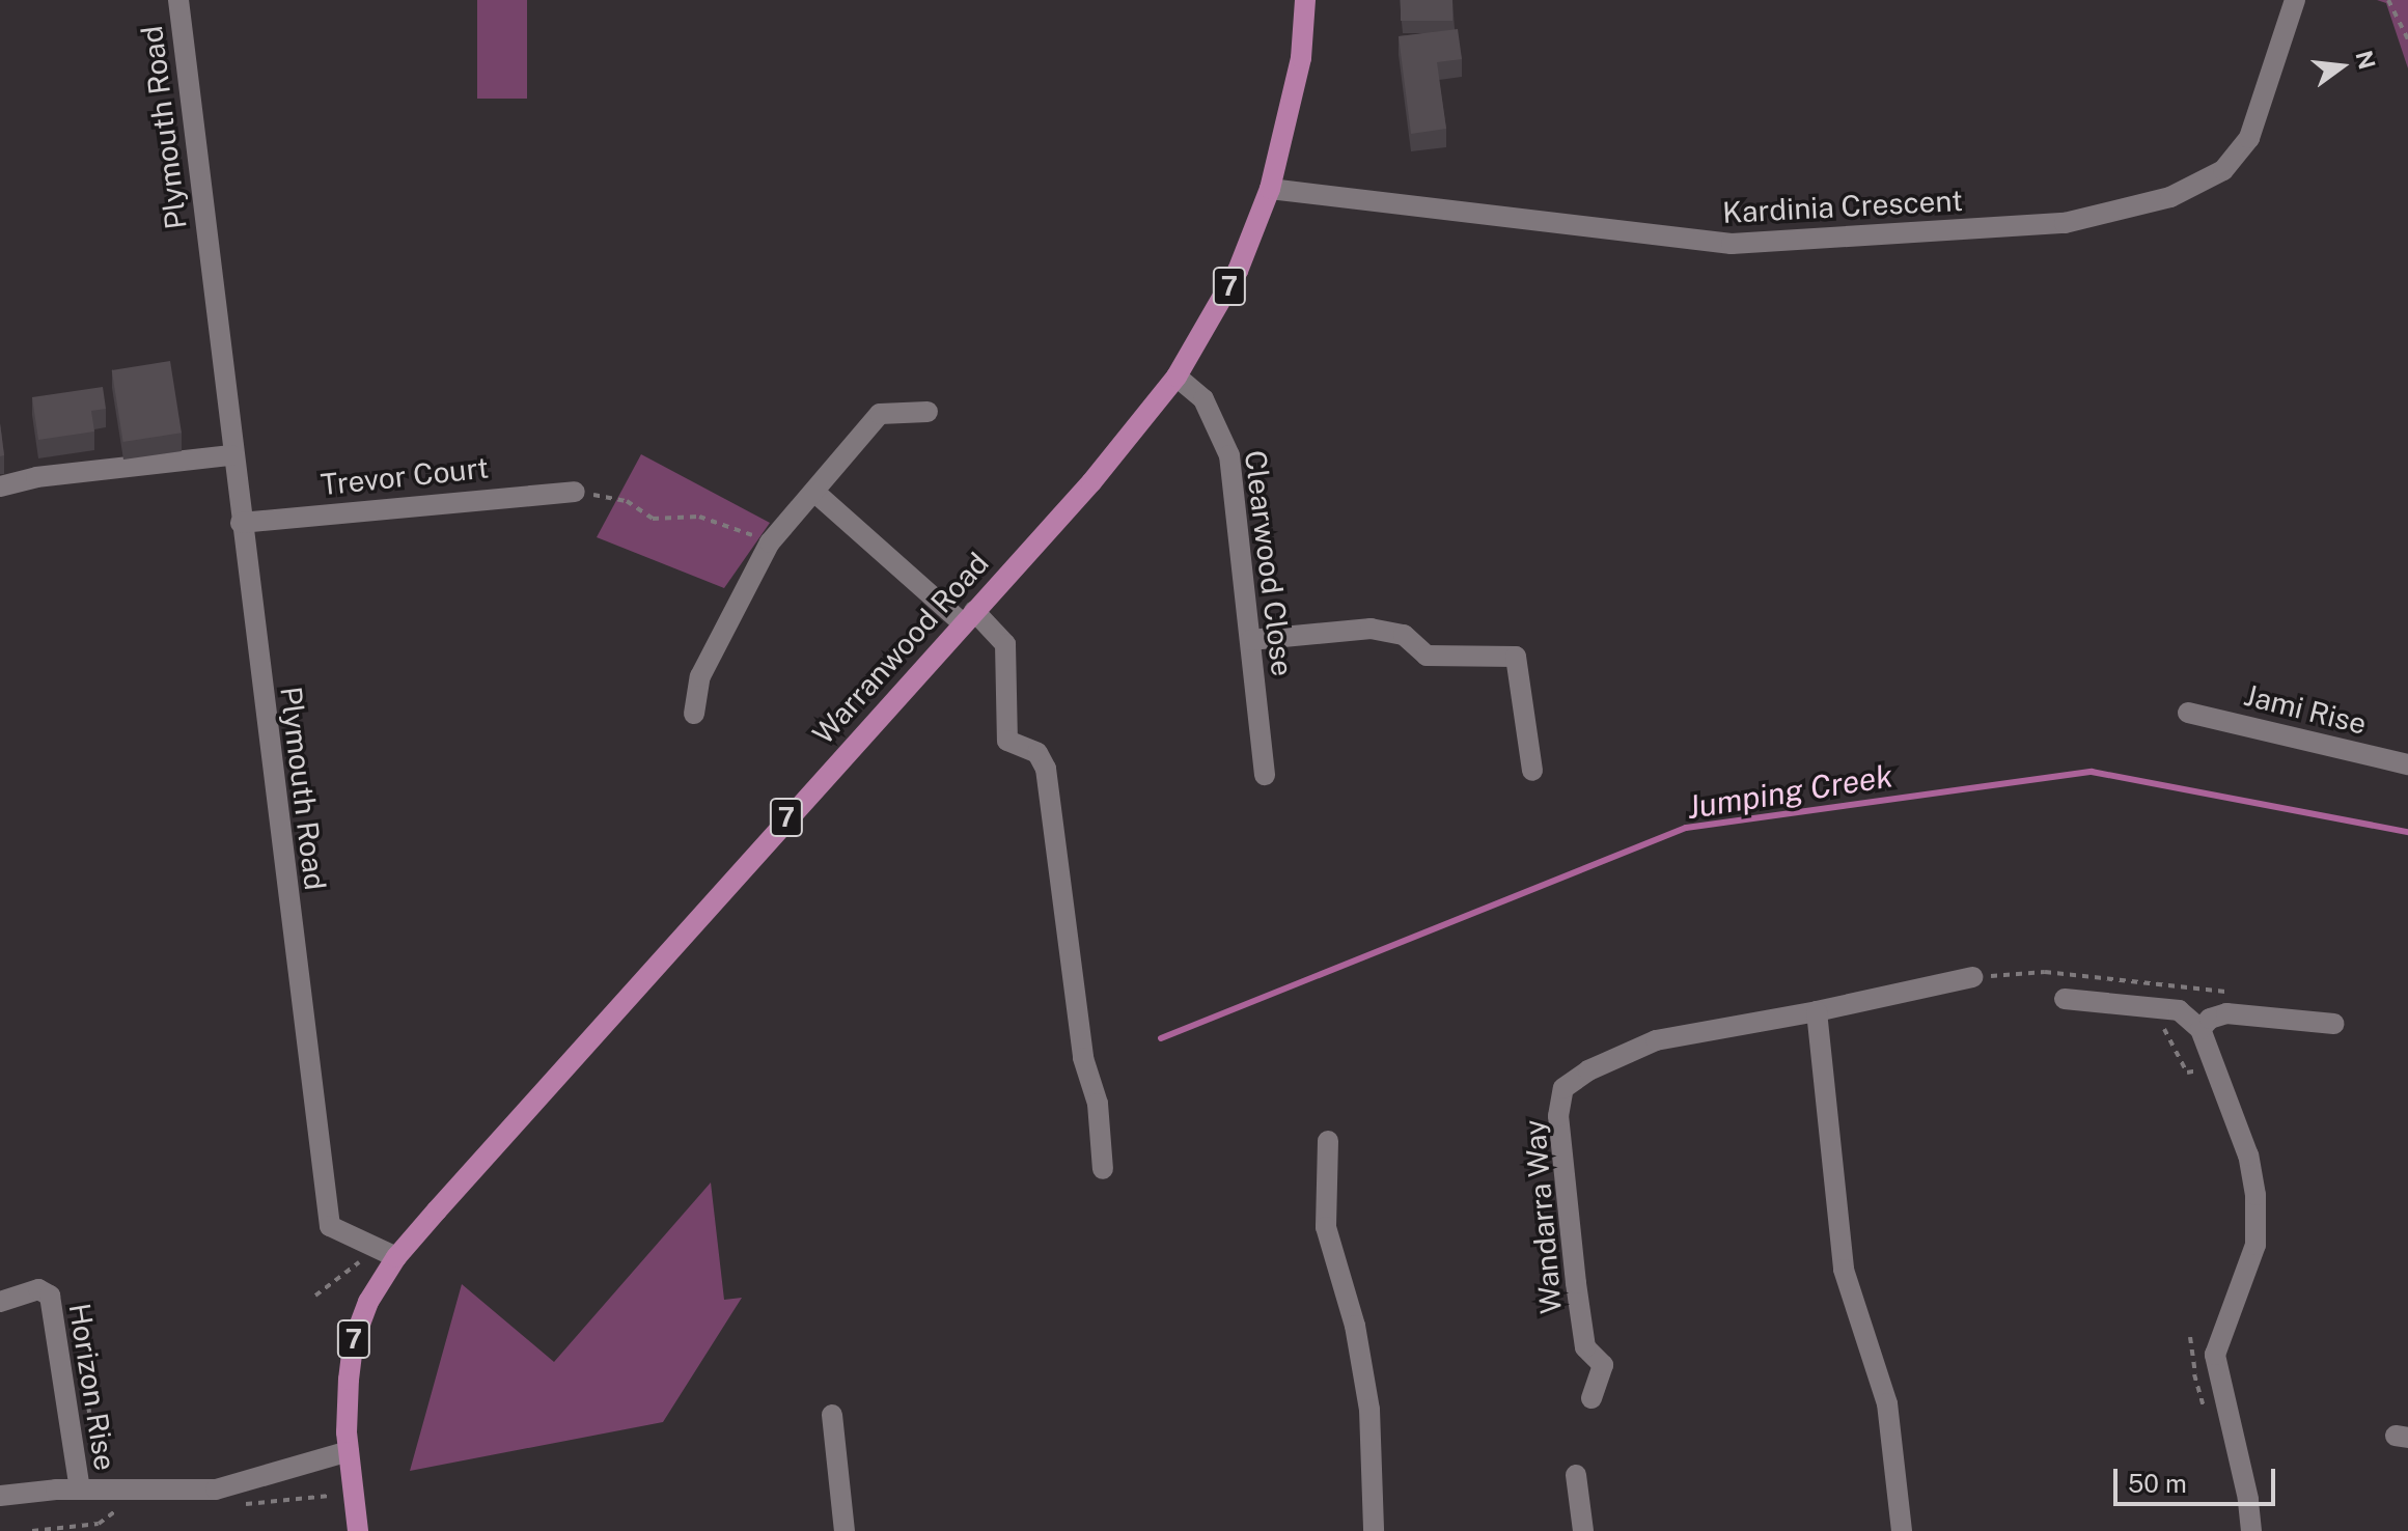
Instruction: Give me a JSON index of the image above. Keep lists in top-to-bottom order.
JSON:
{
  "streets": {
    "main road": ["7", "Warranwood Road"],
    "street": [
      "Plymouth Road",
      "Kardinia Crescent",
      "Trevor Court",
      "Clearwood Close",
      "Jami Rise",
      "Wandarra Way",
      "Horizon Rise"
    ]
  },
  "crossings": [
    ["Plymouth Road", "7"],
    ["Plymouth Road", "Trevor Court"],
    ["Plymouth Road", "Warranwood Road"],
    ["Kardinia Crescent", "Warranwood Road"],
    ["7", "Warranwood Road"],
    ["7", "Horizon Rise"],
    ["Clearwood Close", "Warranwood Road"]
  ],
  "water": ["Jumping Creek"],
  "scale_bar": "50 m",
  "north": "right"
}
